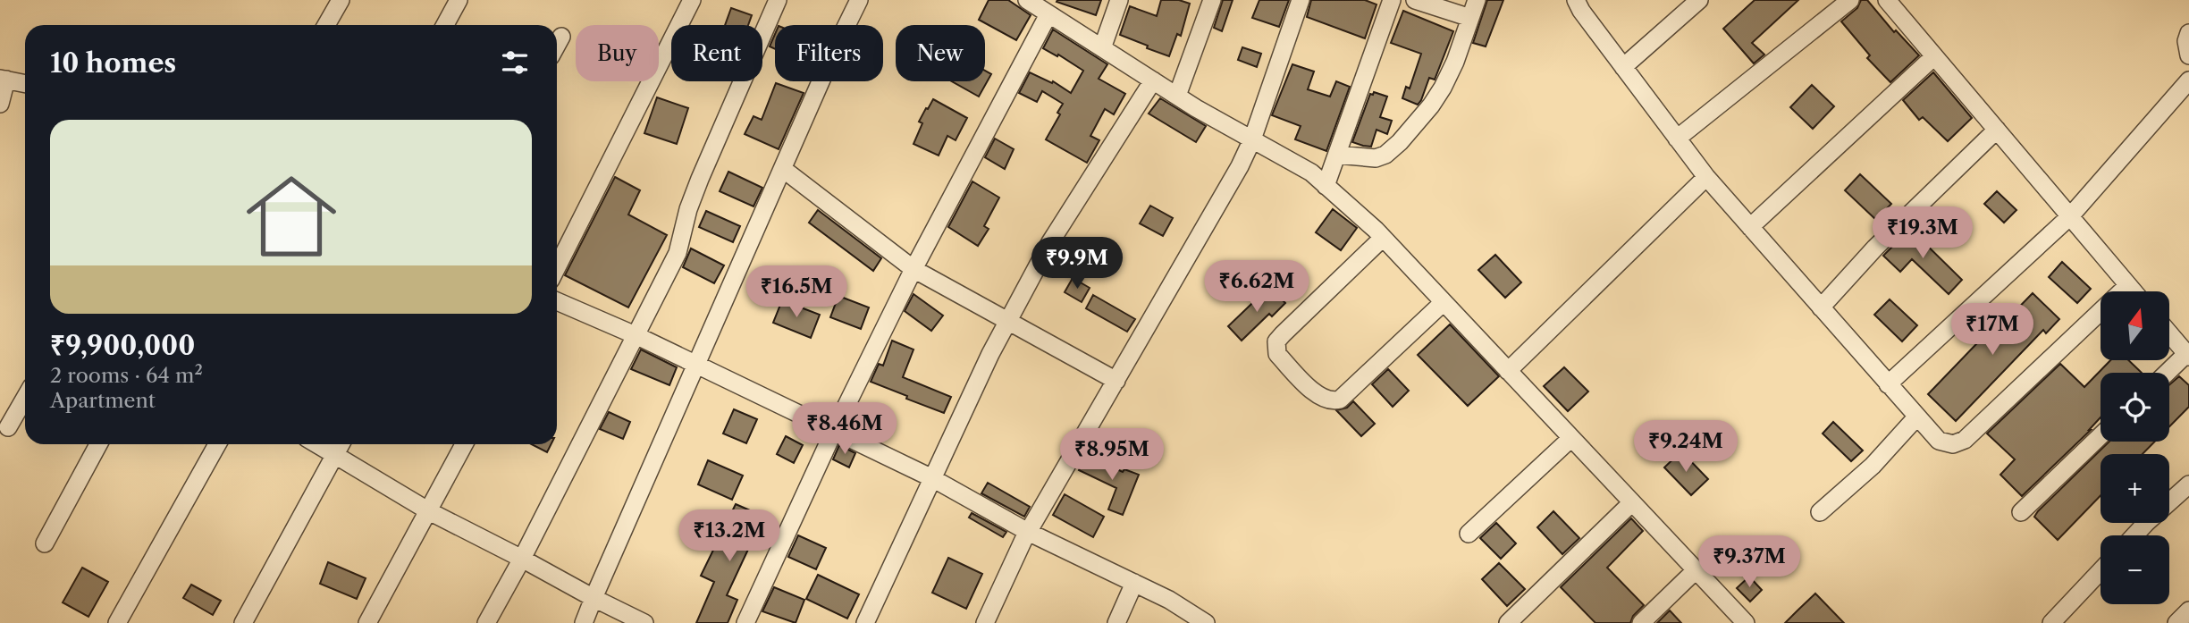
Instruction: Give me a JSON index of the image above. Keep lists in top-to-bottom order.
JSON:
{
  "north": "top",
  "page": {
    "chip": [
      "Buy",
      "Rent",
      "Filters",
      "New"
    ],
    "heading": "10 homes",
    "list": [
      {
        "name": "₹9,900,000",
        "note": "2 rooms · 64 m² · Apartment"
      }
    ],
    "price": [
      "₹19.3M",
      "₹9.9M",
      "₹6.62M",
      "₹16.5M",
      "₹17M",
      "₹8.46M",
      "₹9.24M",
      "₹8.95M",
      "₹13.2M",
      "₹9.37M"
    ],
    "map_buttons": ["+", "−"]
  }
}
